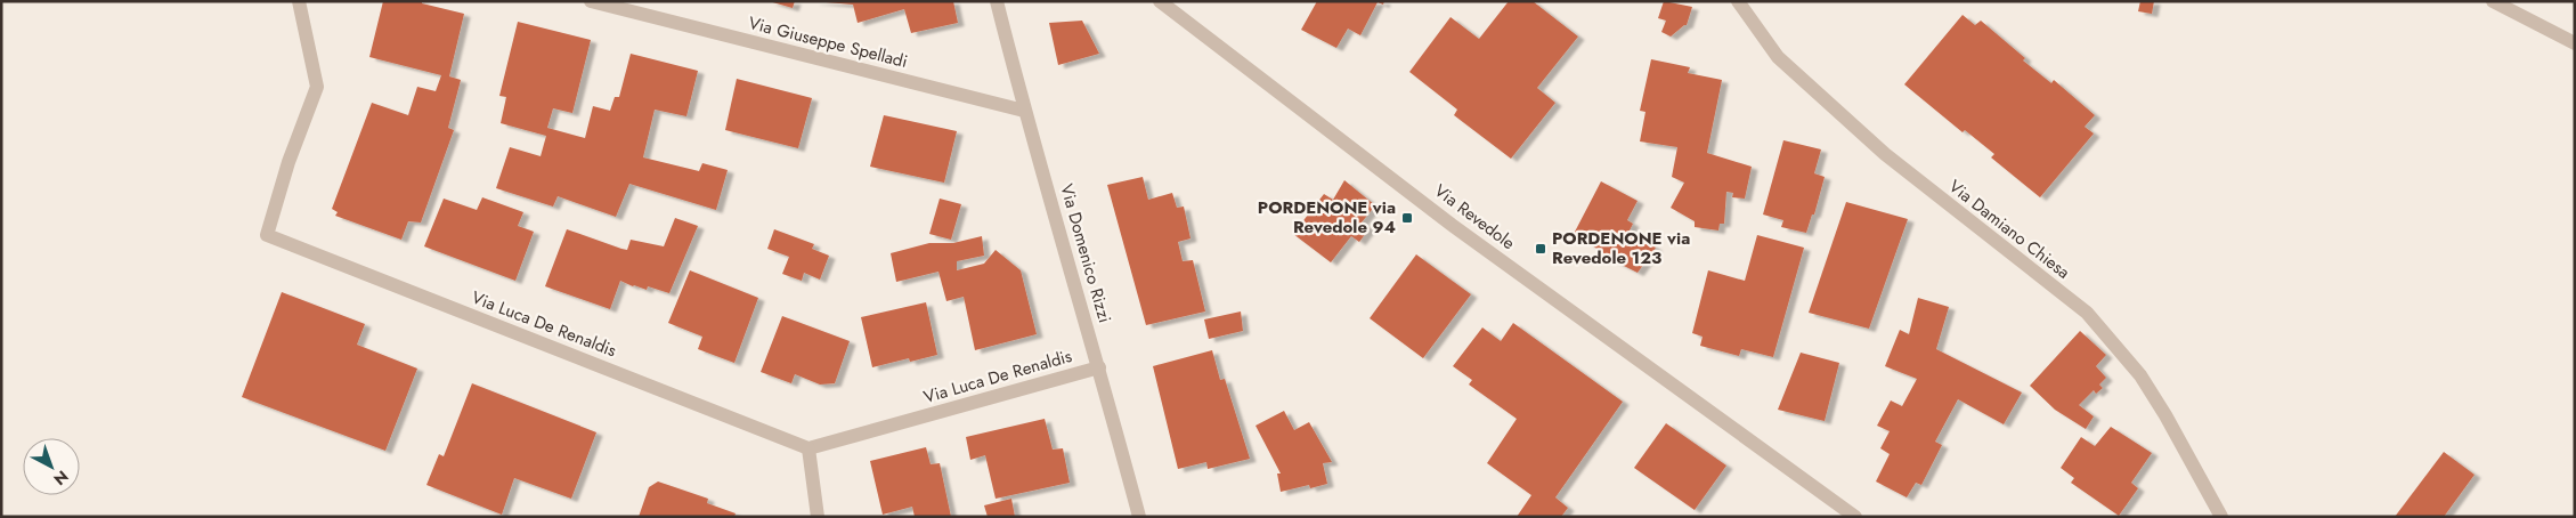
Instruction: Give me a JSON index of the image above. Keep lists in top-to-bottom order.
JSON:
{
  "streets": {
    "street": [
      "Via Giuseppe Spelladi",
      "Via Revedole",
      "Via Damiano Chiesa",
      "Via Domenico Rizzi",
      "Via Luca De Renaldis"
    ]
  },
  "crossings": [
    ["Via Giuseppe Spelladi", "Via Domenico Rizzi"],
    ["Via Domenico Rizzi", "Via Luca De Renaldis"]
  ],
  "places": {
    "transit": ["PORDENONE via Revedole 94", "PORDENONE via Revedole 123"]
  },
  "north": "bottom right"
}
